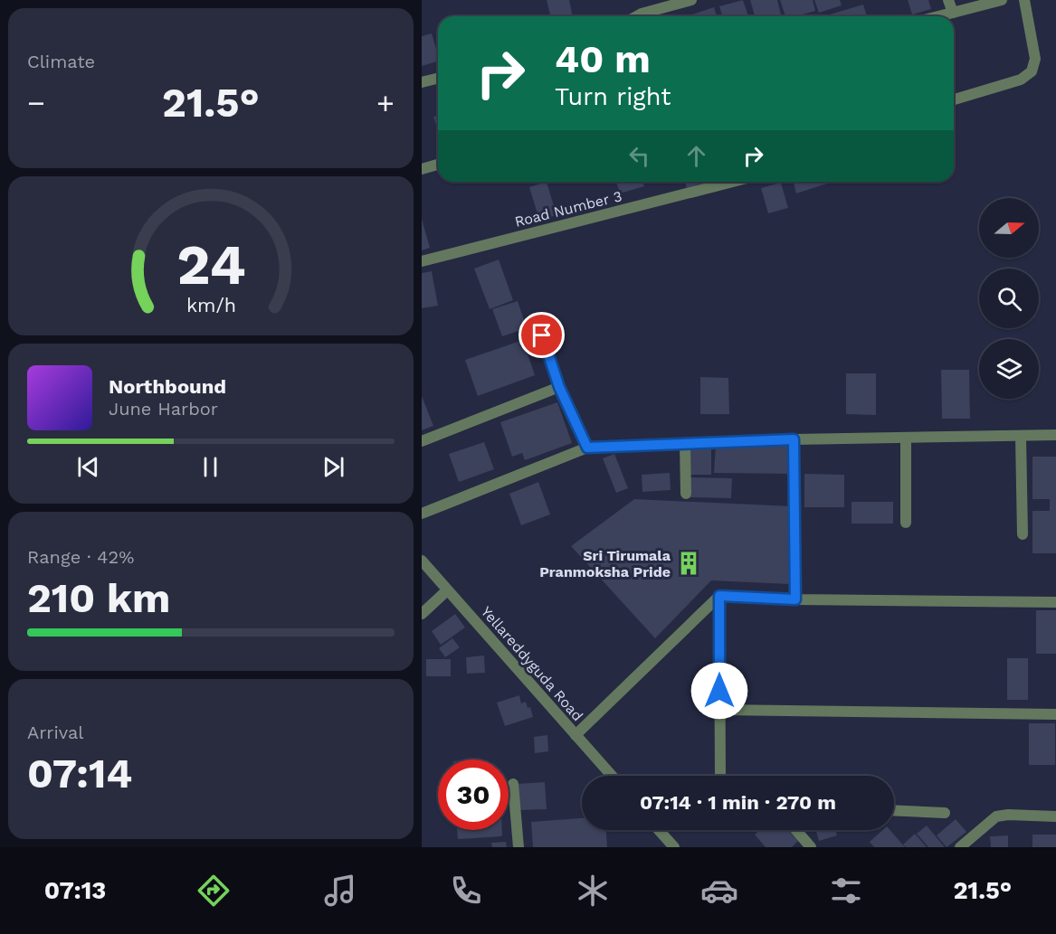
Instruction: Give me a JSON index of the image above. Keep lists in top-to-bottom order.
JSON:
{
  "streets": {
    "street": ["Road Number 3", "Yellareddyguda Road"]
  },
  "places": {
    "building": ["Sri Tirumala Pranmoksha Pride"]
  },
  "north": "right",
  "page": {
    "tile": [
      "Climate",
      ["Range · 42%", "210 km"],
      ["Arrival", "07:14"]
    ],
    "turn": ["40 m", "Turn right"],
    "heat": ["−", "21.5°", "+"],
    "song": ["Northbound", "June Harbor"],
    "limit": "30",
    "trip": "07:14 · 1 min · 270 m",
    "tabs": ["07:13", "21.5°"],
    "gauge": ["24", "km/h"]
  }
}
